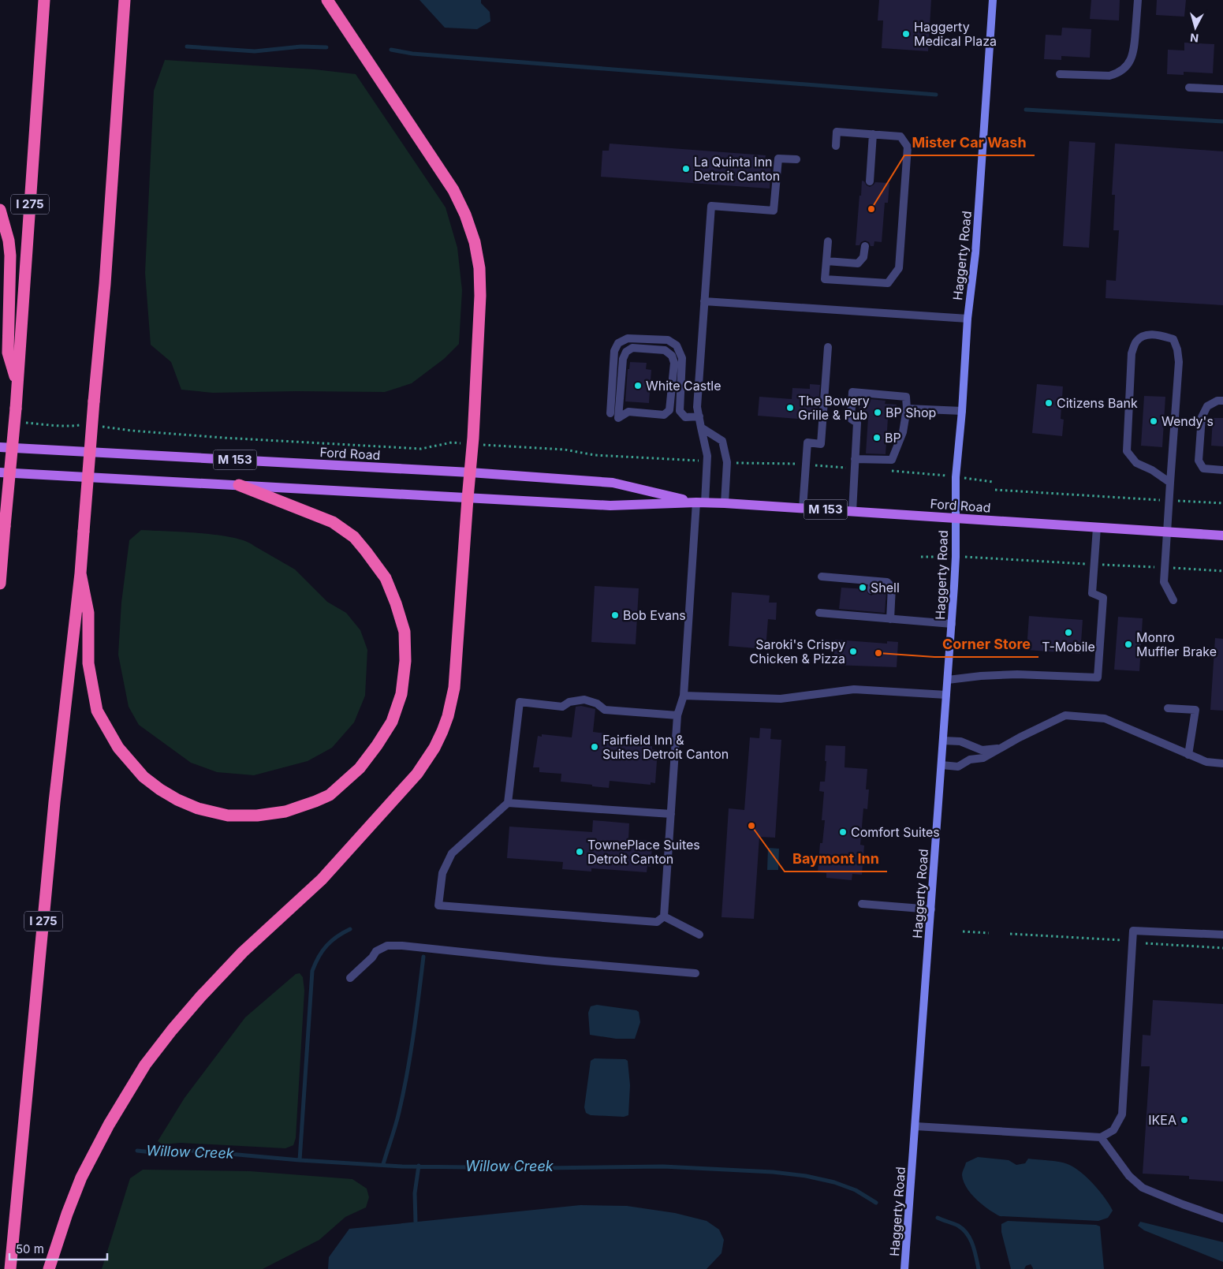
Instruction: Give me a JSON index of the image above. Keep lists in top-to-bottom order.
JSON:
{
  "streets": {
    "highway": ["I 275"],
    "main road": ["Haggerty Road", "Ford Road", "M 153"]
  },
  "crossings": [
    ["Haggerty Road", "Ford Road"]
  ],
  "water": ["Willow Creek"],
  "places": [
    "Haggerty Medical Plaza",
    "La Quinta Inn Detroit Canton",
    "Mister Car Wash",
    "White Castle",
    "Citizens Bank",
    "The Bowery Grille & Pub",
    "BP Shop",
    "Wendy's",
    "BP",
    "Shell",
    "Bob Evans",
    "T-Mobile",
    "Monro Muffler Brake",
    "Saroki's Crispy Chicken & Pizza",
    "Corner Store",
    "Fairfield Inn & Suites Detroit Canton",
    "Baymont Inn",
    "Comfort Suites",
    "TownePlace Suites Detroit Canton",
    "IKEA"
  ],
  "scale_bar": "50 m",
  "north": "bottom"
}
